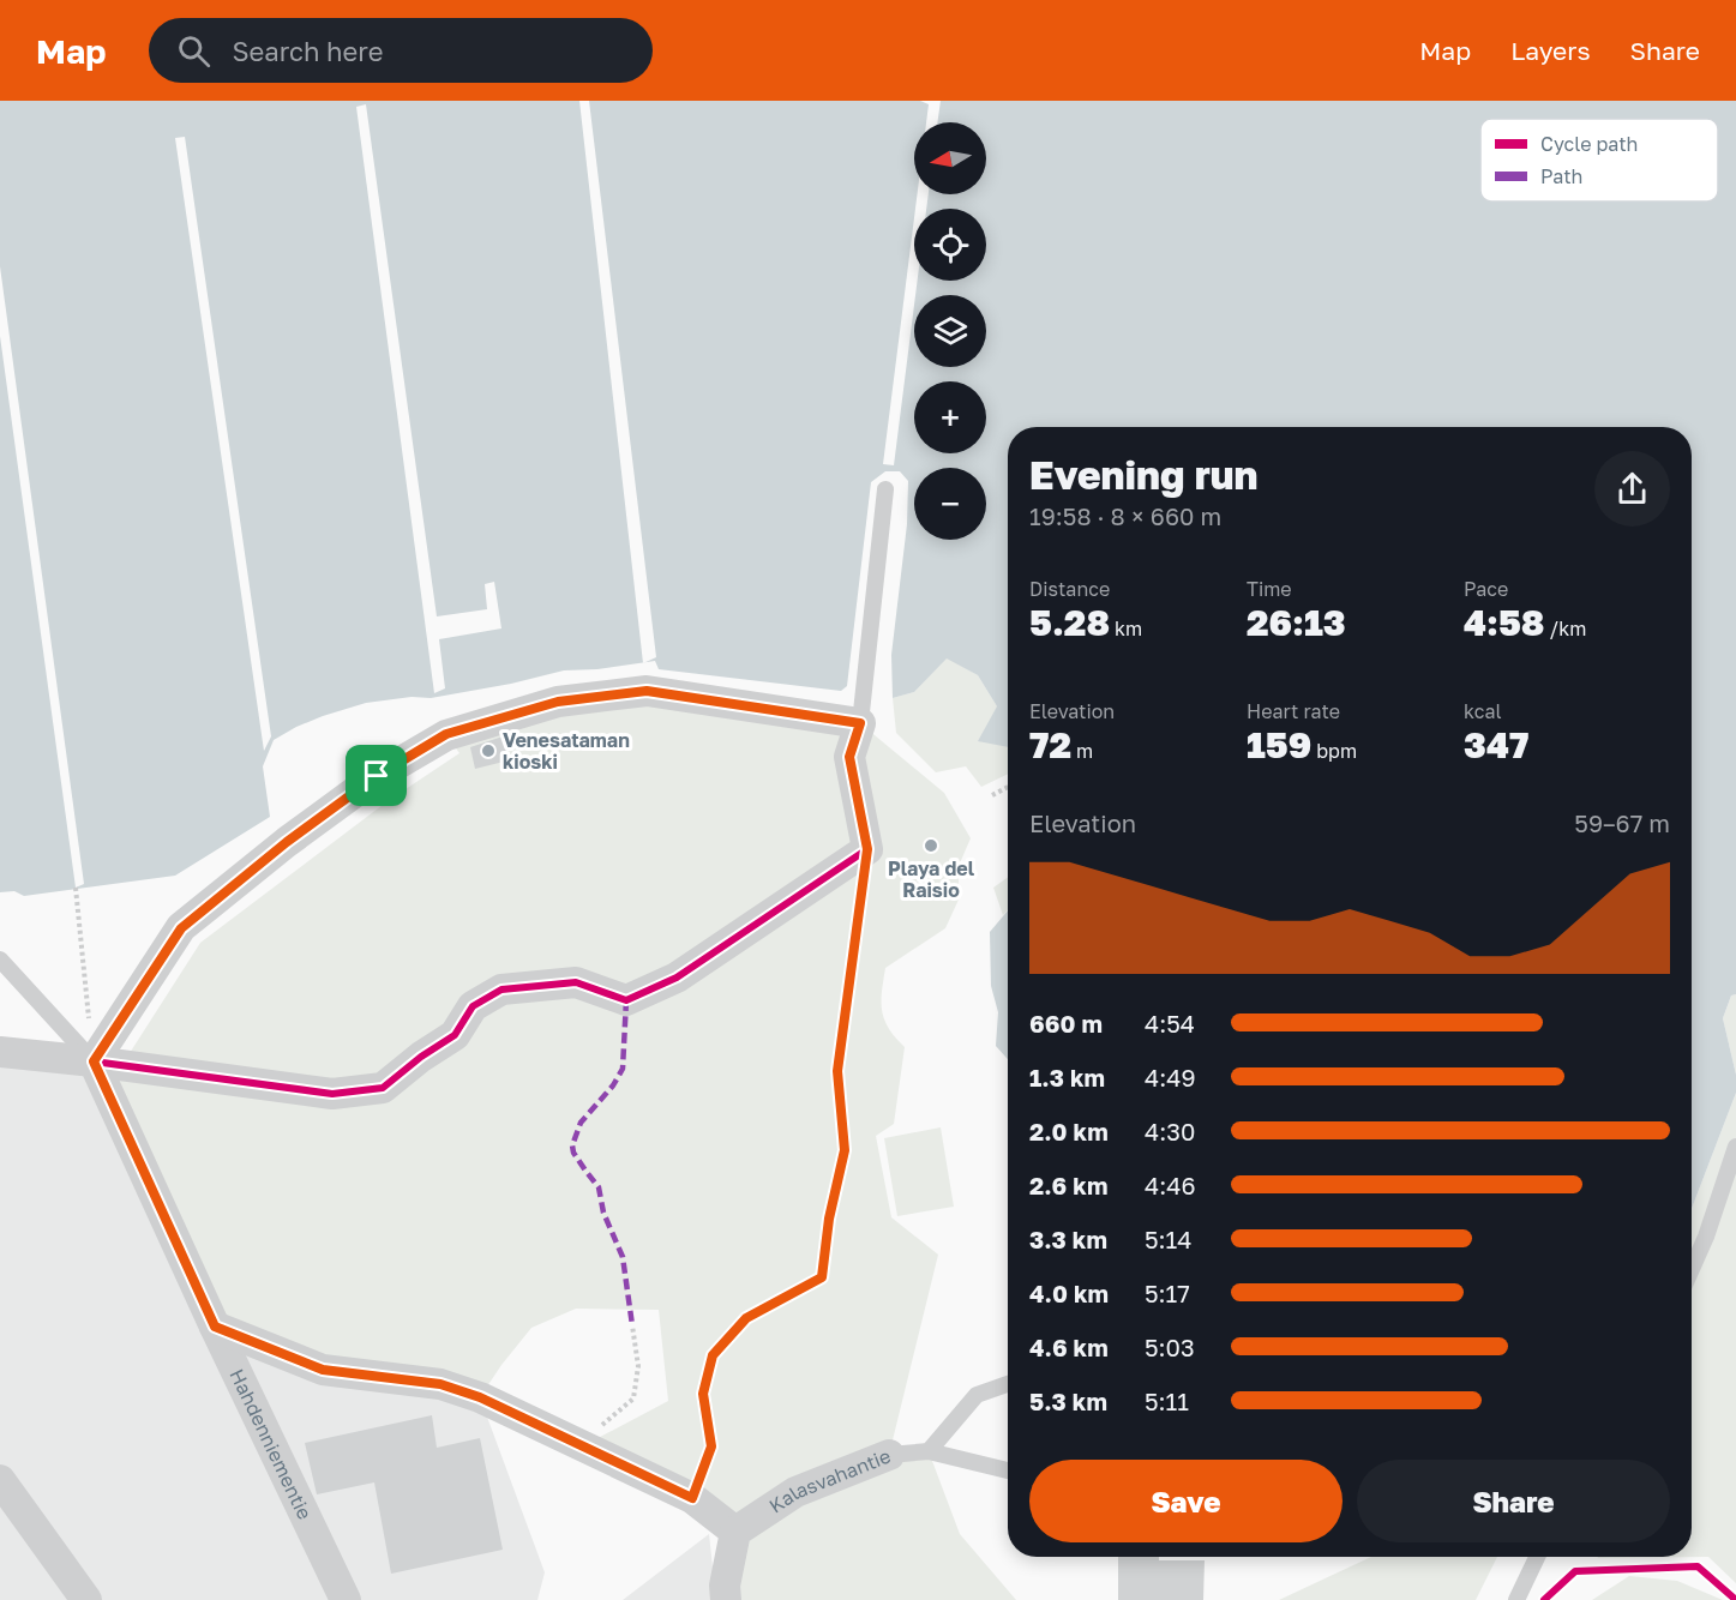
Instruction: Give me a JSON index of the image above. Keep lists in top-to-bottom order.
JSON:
{
  "streets": {
    "street": ["Hahdenniementie", "Kalasvahantie"]
  },
  "places": ["Venesataman kioski", "Playa del Raisio"],
  "legend": ["Cycle path", "Path"],
  "north": "left",
  "page": {
    "header": "Map",
    "search": "Search here",
    "nav": ["Map", "Layers", "Share"],
    "map_buttons": ["+", "−"],
    "heading": ["Evening run", "19:58 · 8 × 660 m"],
    "stats": [
      ["Distance", "5.28 km"],
      ["Time", "26:13"],
      ["Pace", "4:58 /km"],
      ["Elevation", "72 m"],
      ["Heart rate", "159 bpm"],
      ["kcal", "347"]
    ],
    "chart": ["Elevation", "59–67 m"],
    "list": [
      {
        "name": "660 m",
        "note": "4:54"
      },
      {
        "name": "1.3 km",
        "note": "4:49"
      },
      {
        "name": "2.0 km",
        "note": "4:30"
      },
      {
        "name": "2.6 km",
        "note": "4:46"
      },
      {
        "name": "3.3 km",
        "note": "5:14"
      },
      {
        "name": "4.0 km",
        "note": "5:17"
      },
      {
        "name": "4.6 km",
        "note": "5:03"
      },
      {
        "name": "5.3 km",
        "note": "5:11"
      }
    ],
    "buttons": ["Save", "Share"]
  }
}
